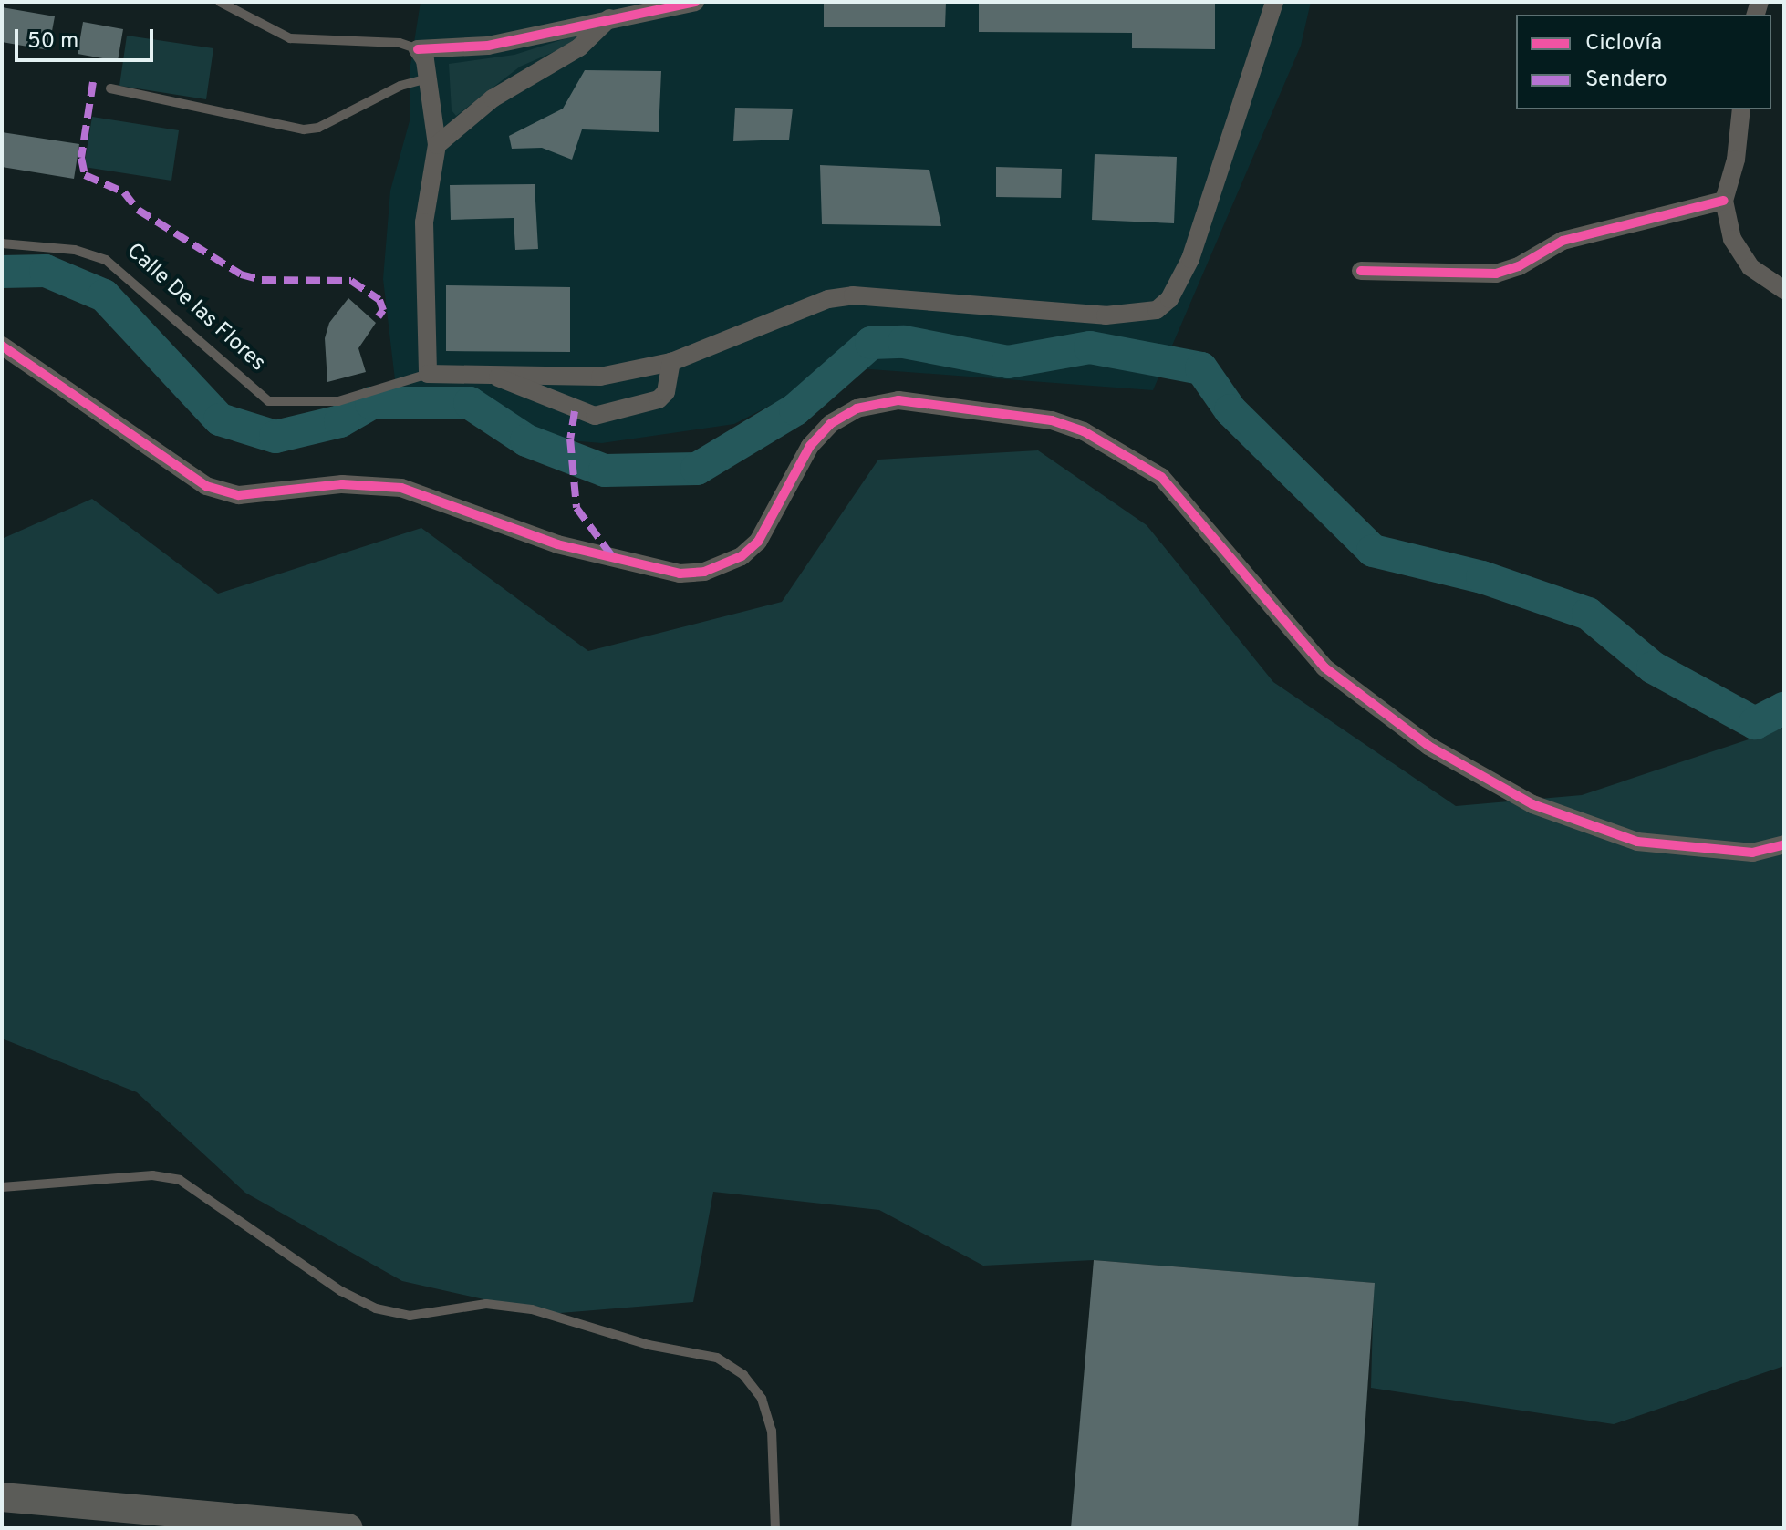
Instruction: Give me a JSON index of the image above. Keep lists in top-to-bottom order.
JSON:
{
  "streets": {
    "lane": ["Calle De las Flores"]
  },
  "legend": ["Ciclovía", "Sendero"],
  "scale_bar": "50 m"
}
